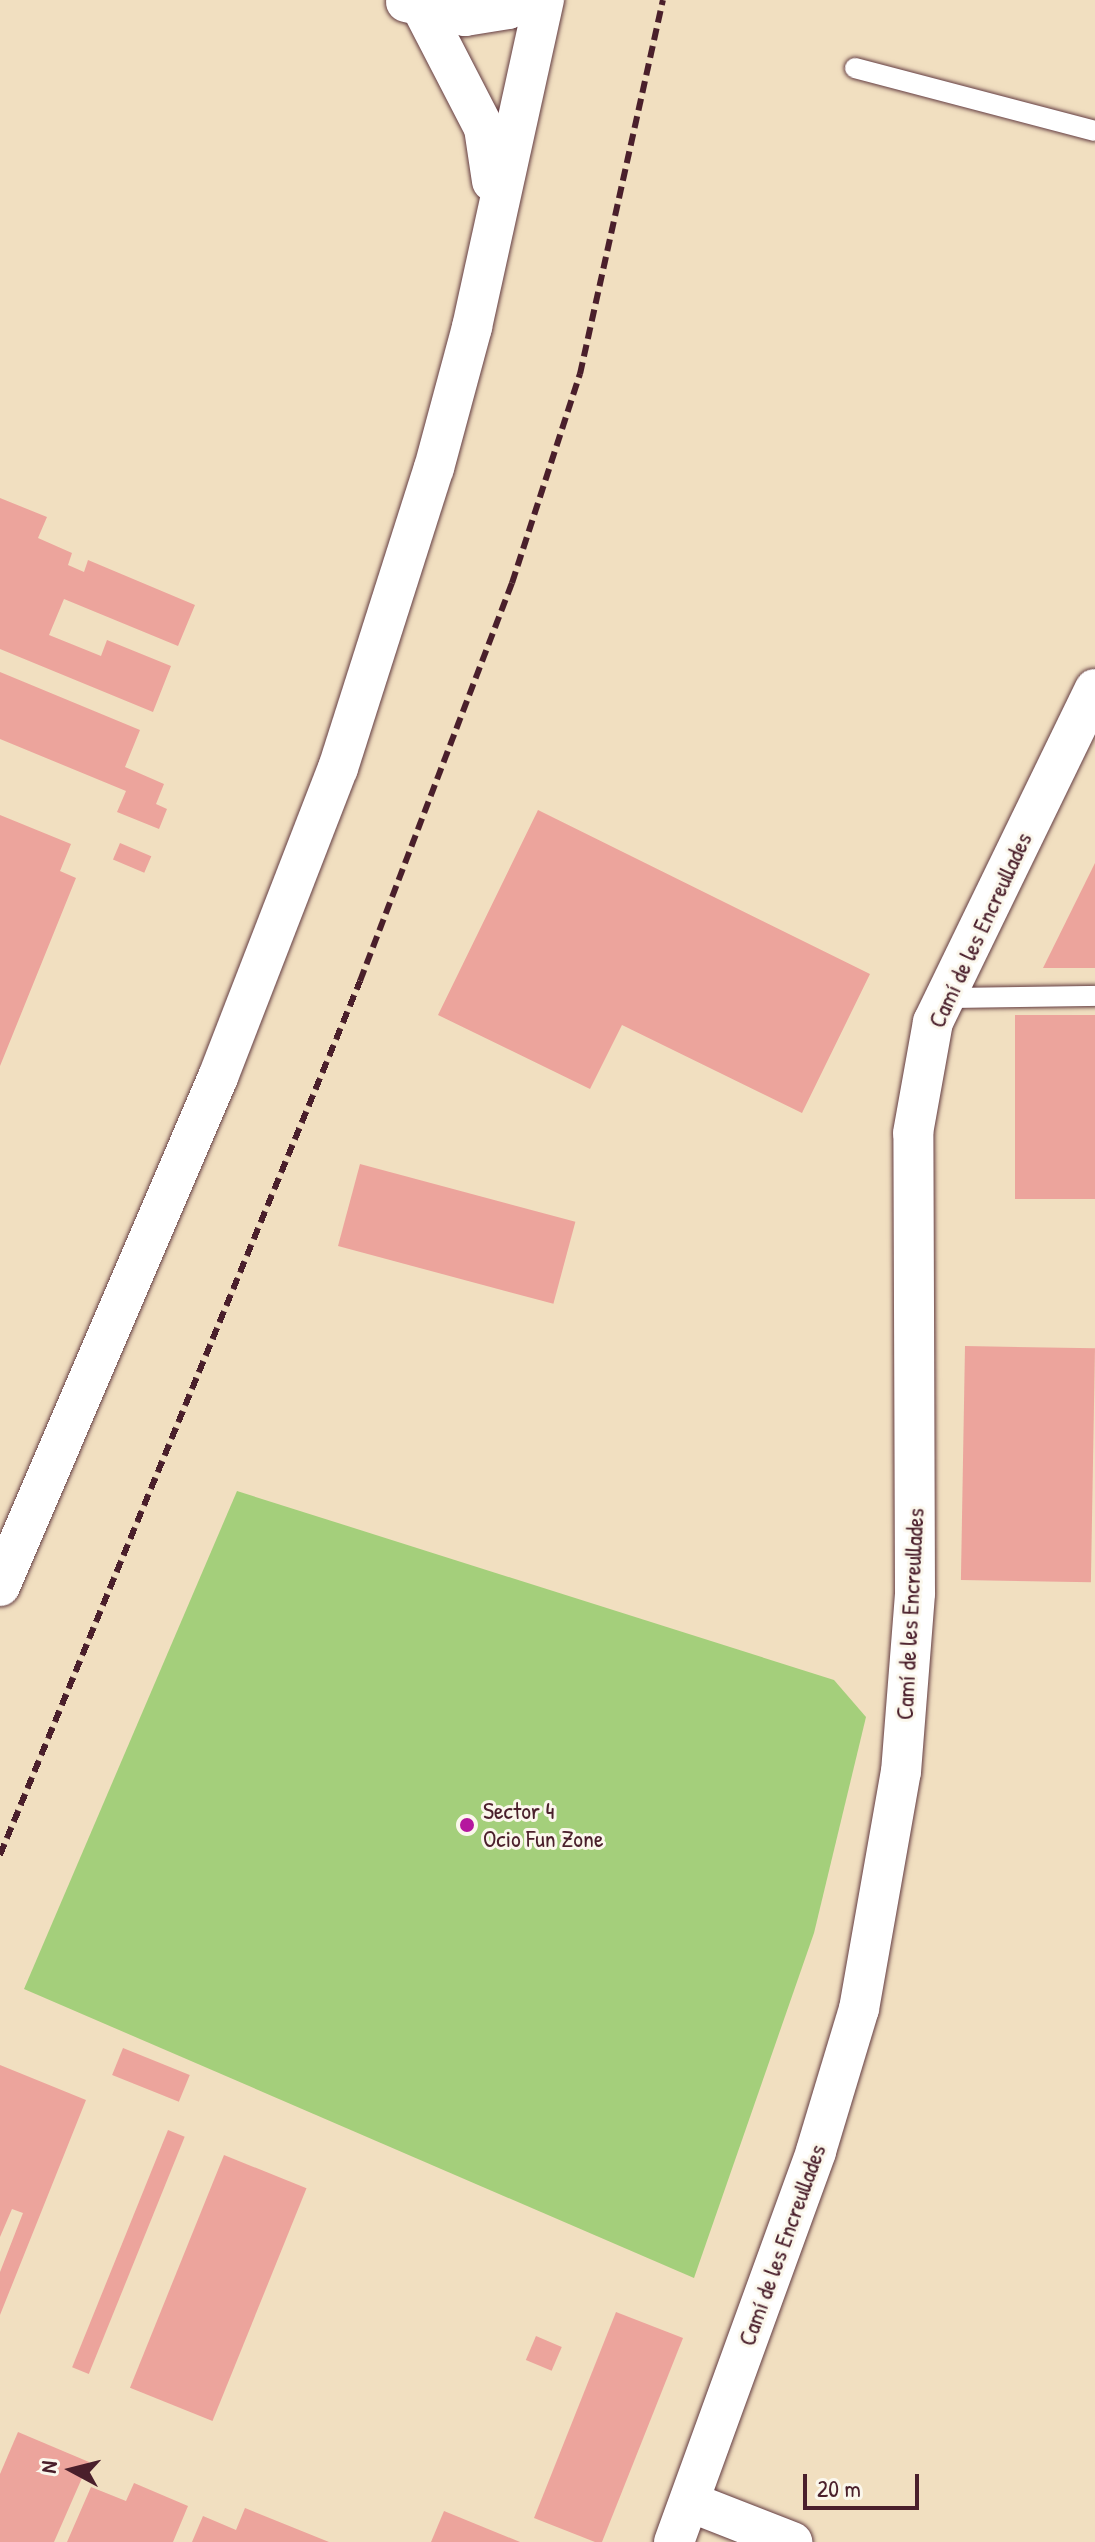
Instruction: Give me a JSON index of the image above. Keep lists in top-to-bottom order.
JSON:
{
  "streets": {
    "street": ["Camí de les Encreullades"]
  },
  "places": ["Sector 4 Ocio Fun Zone"],
  "scale_bar": "20 m",
  "north": "left"
}
